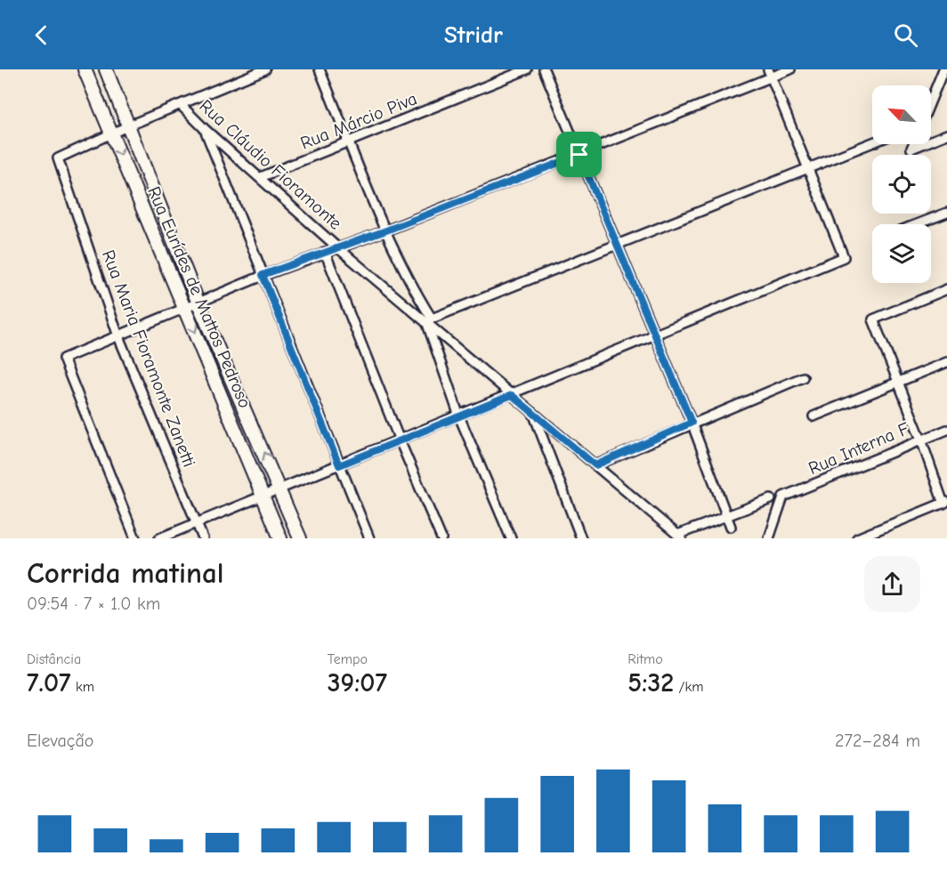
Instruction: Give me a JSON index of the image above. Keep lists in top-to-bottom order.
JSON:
{
  "streets": {
    "street": [
      "Rua Márcio Piva",
      "Rua Cláudio Fioramonte",
      "Rua Eurídes de Mattos Pedroso",
      "Rua Maria Fioramonte Zanetti",
      "Rua Interna F"
    ]
  },
  "crossings": [
    ["Rua Márcio Piva", "Rua Cláudio Fioramonte"],
    ["Rua Eurídes de Mattos Pedroso", "Rua Maria Fioramonte Zanetti"]
  ],
  "north": "top left",
  "page": {
    "header": "Stridr",
    "heading": ["Corrida matinal", "09:54 · 7 × 1.0 km"],
    "stats": [
      ["Distância", "7.07 km"],
      ["Tempo", "39:07"],
      ["Ritmo", "5:32 /km"]
    ],
    "chart": ["Elevação", "272–284 m"]
  }
}
